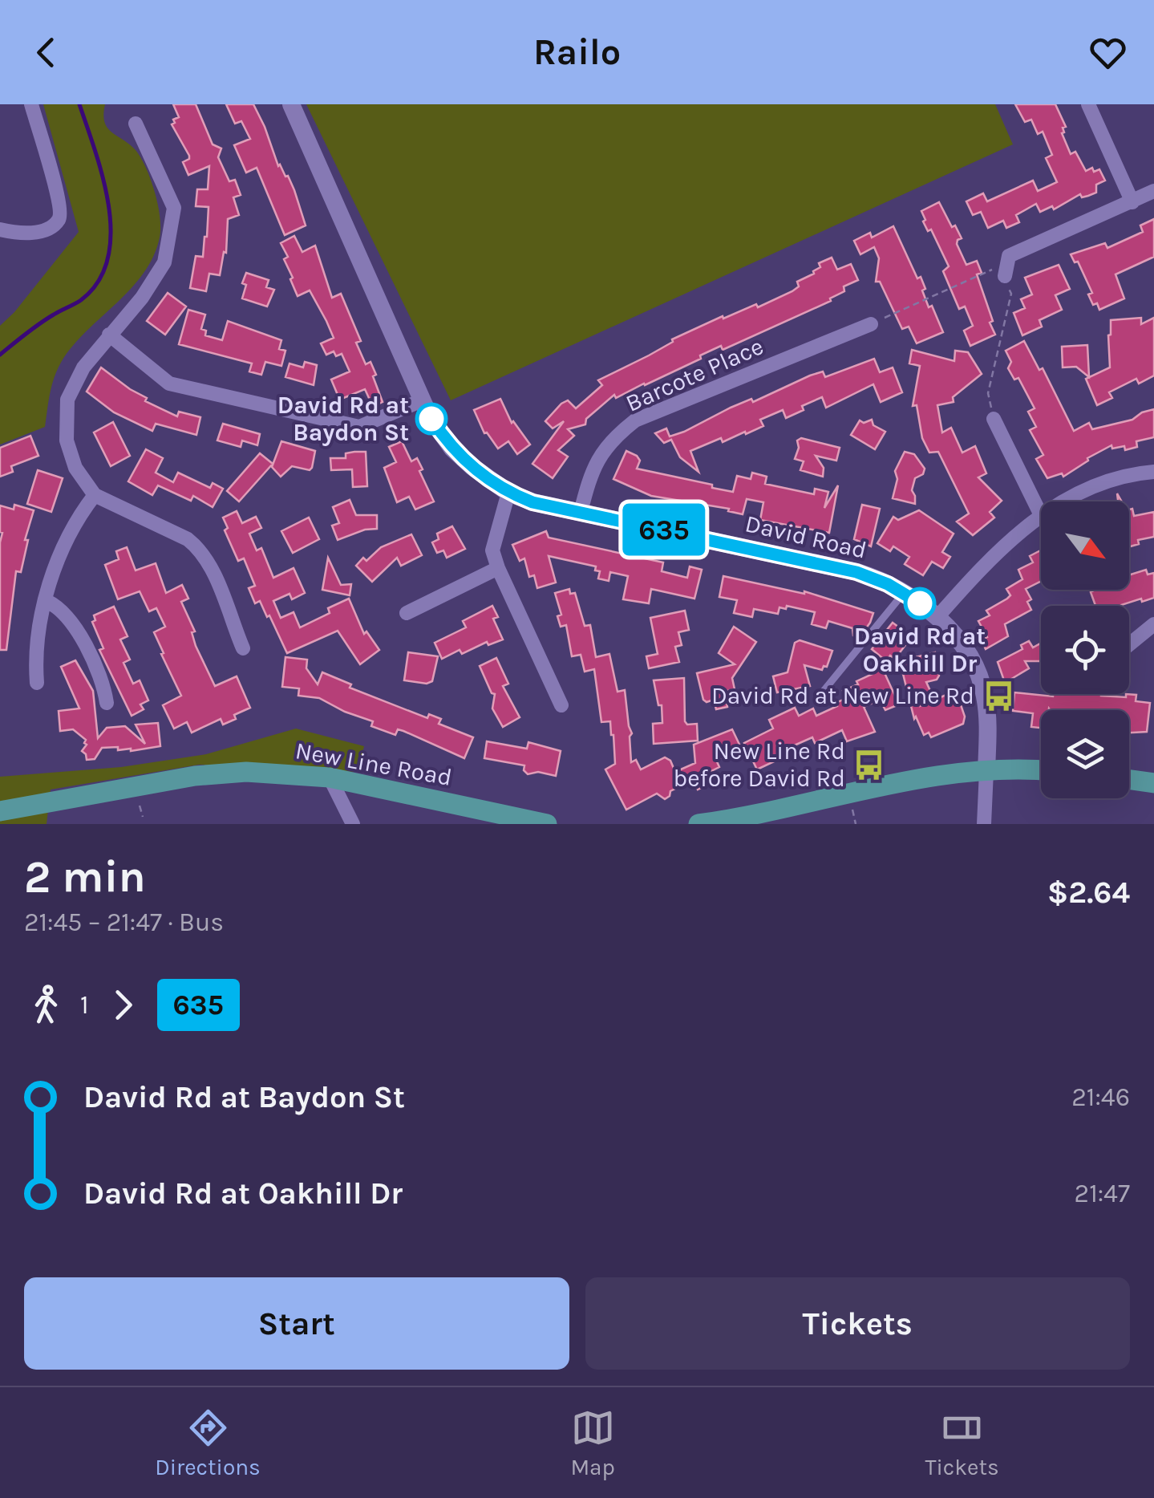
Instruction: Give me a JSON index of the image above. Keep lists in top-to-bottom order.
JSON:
{
  "streets": {
    "main road": ["New Line Road"],
    "street": ["Barcote Place", "David Road"]
  },
  "crossings": [
    ["Barcote Place", "David Road"]
  ],
  "places": {
    "other": ["David Rd at Baydon St", "David Rd at Oakhill Dr"],
    "bus stop": ["David Rd at New Line Rd", "New Line Rd before David Rd"]
  },
  "lines": ["bus line 635"],
  "north": "bottom right",
  "page": {
    "header": "Railo",
    "on_map": "635",
    "heading": ["2 min", "21:45 – 21:47 · Bus", "$2.64"],
    "legs": ["1", "635"],
    "list": [
      {
        "name": "David Rd at Baydon St",
        "value": "21:46"
      },
      {
        "name": "David Rd at Oakhill Dr",
        "value": "21:47"
      }
    ],
    "buttons": ["Start", "Tickets"],
    "tabs": ["Directions", "Map", "Tickets"]
  }
}
